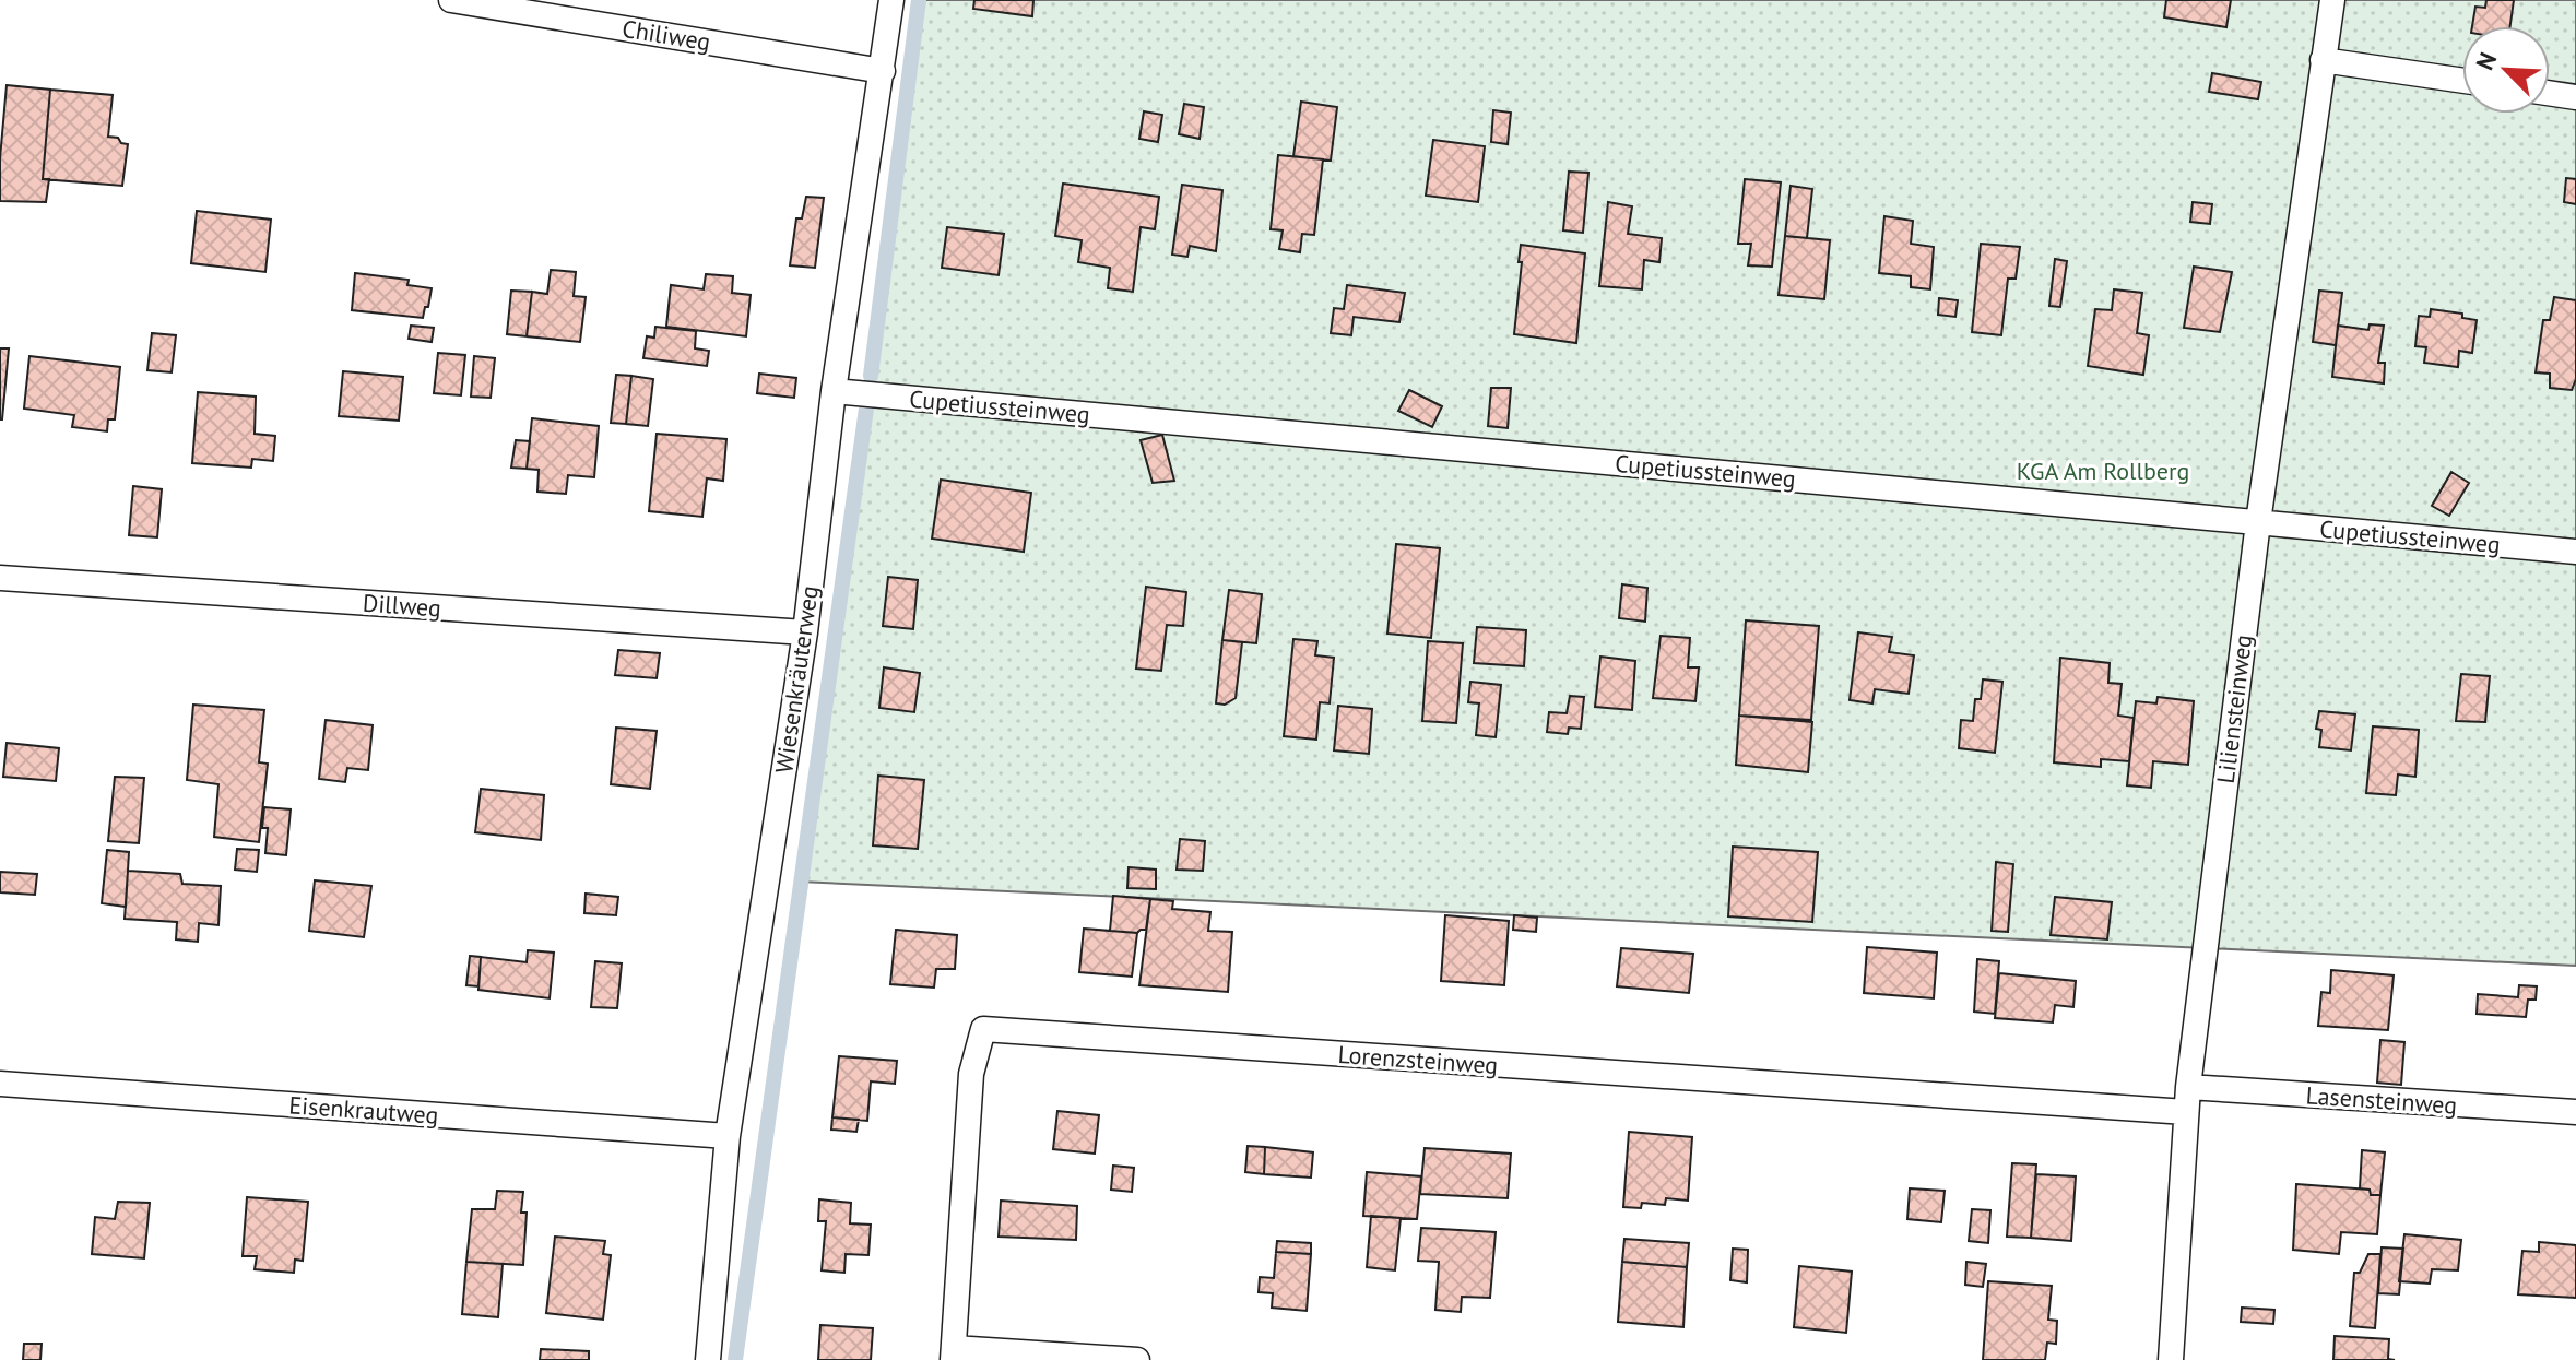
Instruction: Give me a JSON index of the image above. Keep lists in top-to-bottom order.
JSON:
{
  "streets": {
    "lane": [
      "Chiliweg",
      "Cupetiussteinweg",
      "Dillweg",
      "Wiesenkräuterweg",
      "Liliensteinweg",
      "Lorenzsteinweg",
      "Lasensteinweg",
      "Eisenkrautweg"
    ]
  },
  "crossings": [
    ["Chiliweg", "Wiesenkräuterweg"],
    ["Cupetiussteinweg", "Wiesenkräuterweg"],
    ["Cupetiussteinweg", "Liliensteinweg"],
    ["Dillweg", "Wiesenkräuterweg"],
    ["Wiesenkräuterweg", "Eisenkrautweg"],
    ["Liliensteinweg", "Lorenzsteinweg"],
    ["Liliensteinweg", "Lasensteinweg"],
    ["Lorenzsteinweg", "Lasensteinweg"]
  ],
  "parks": ["KGA Am Rollberg"],
  "north": "top left"
}
